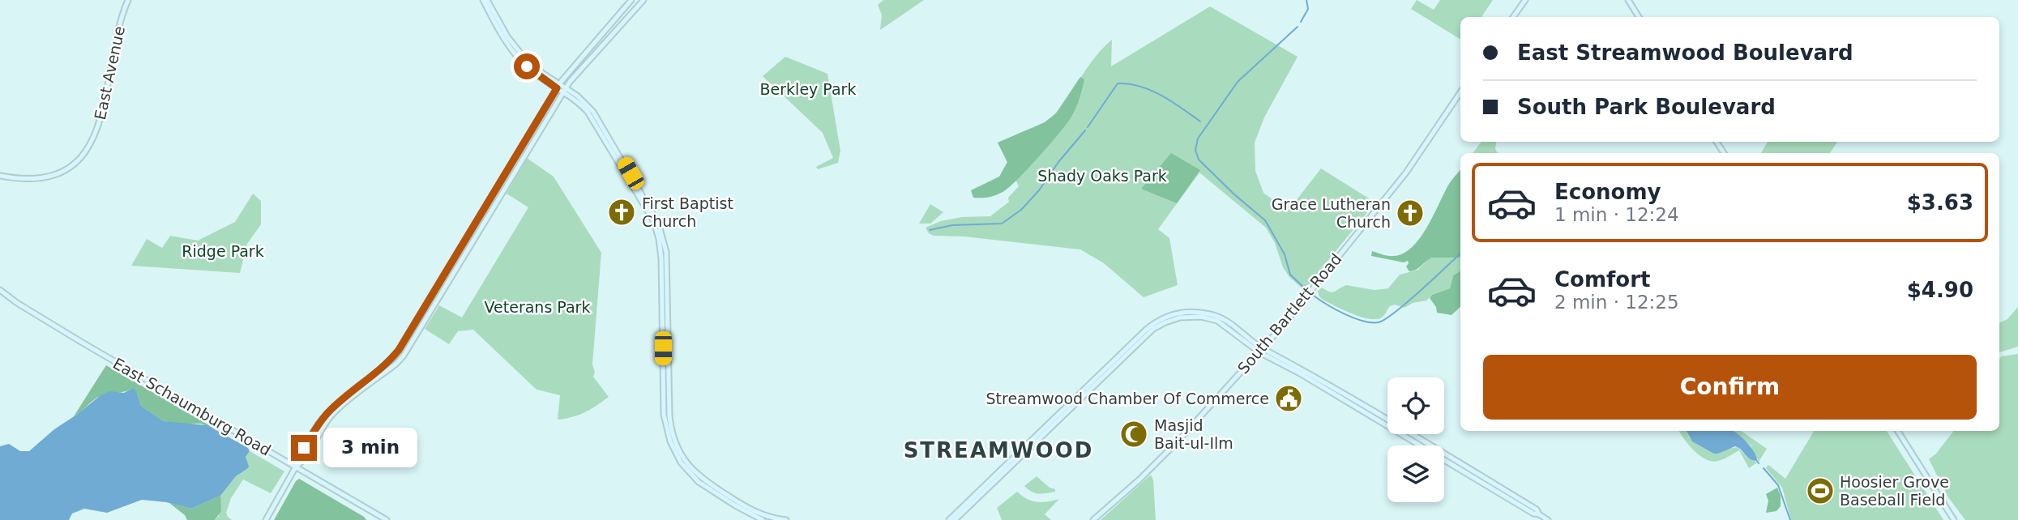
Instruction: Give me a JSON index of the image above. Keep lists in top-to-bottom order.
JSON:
{
  "streets": {
    "street": ["East Avenue", "South Bartlett Road", "East Schaumburg Road"]
  },
  "districts": ["STREAMWOOD"],
  "parks": [
    "Berkley Park",
    "Shady Oaks Park",
    "Ridge Park",
    "Veterans Park"
  ],
  "places": {
    "church": ["First Baptist Church", "Grace Lutheran Church"],
    "public building": ["Streamwood Chamber Of Commerce"],
    "mosque": ["Masjid Bait-ul-Ilm"],
    "sports": ["Hoosier Grove Baseball Field"]
  },
  "page": {
    "banner": ["East Streamwood Boulevard", "South Park Boulevard"],
    "list": [
      {
        "name": "Economy",
        "note": "1 min · 12:24",
        "value": "$3.63"
      },
      {
        "name": "Comfort",
        "note": "2 min · 12:25",
        "value": "$4.90"
      }
    ],
    "buttons": "Confirm",
    "bubble": "3 min"
  }
}
